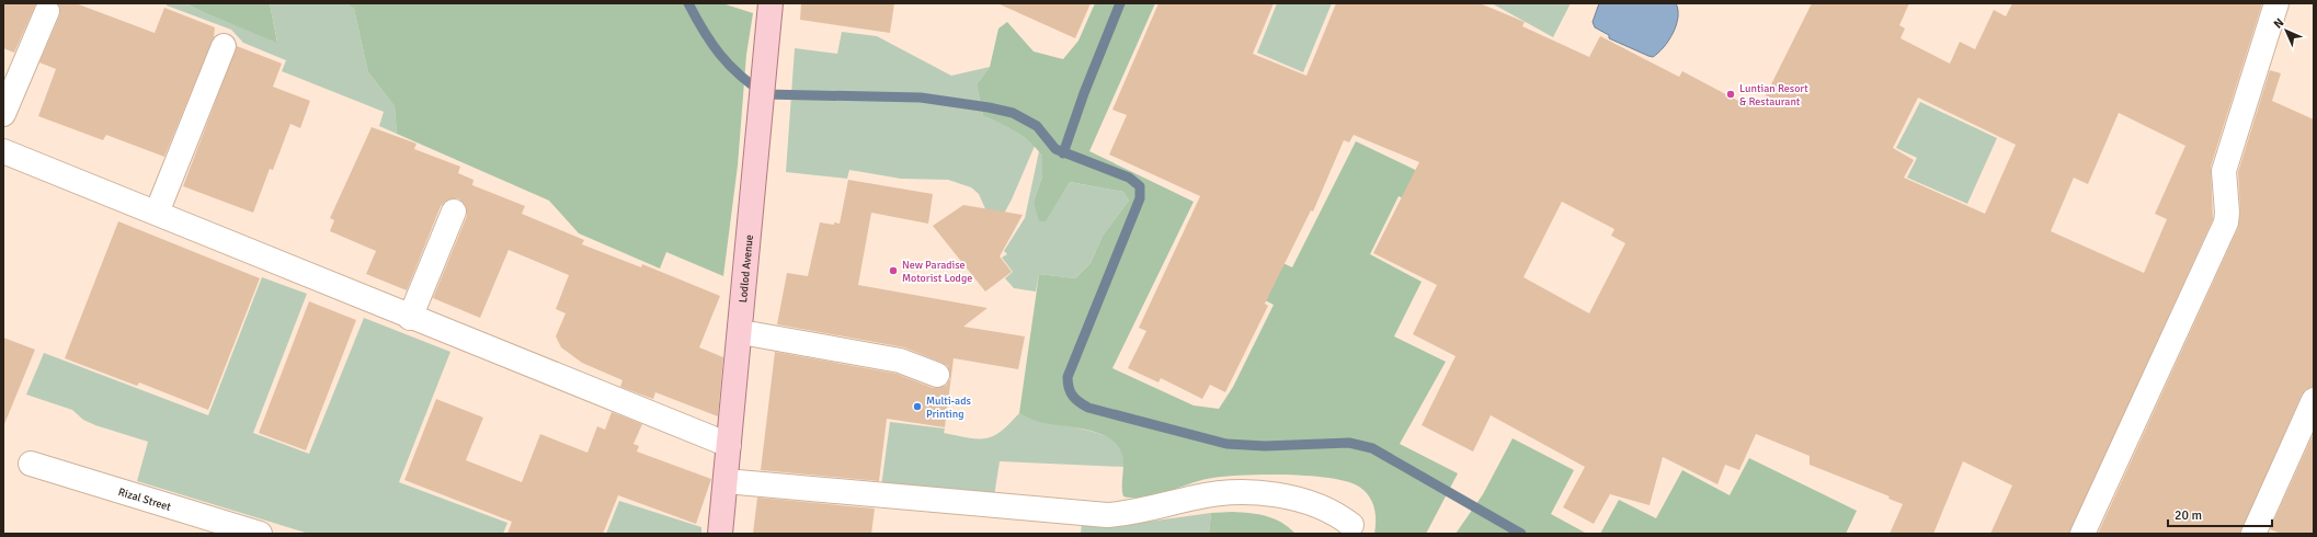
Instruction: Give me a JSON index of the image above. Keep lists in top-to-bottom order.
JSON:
{
  "streets": {
    "main road": ["Lodlod Avenue"],
    "street": ["Rizal Street"]
  },
  "places": ["Luntian Resort & Restaurant", "New Paradise Motorist Lodge", "Multi-ads Printing"],
  "scale_bar": "20 m",
  "north": "top left"
}
